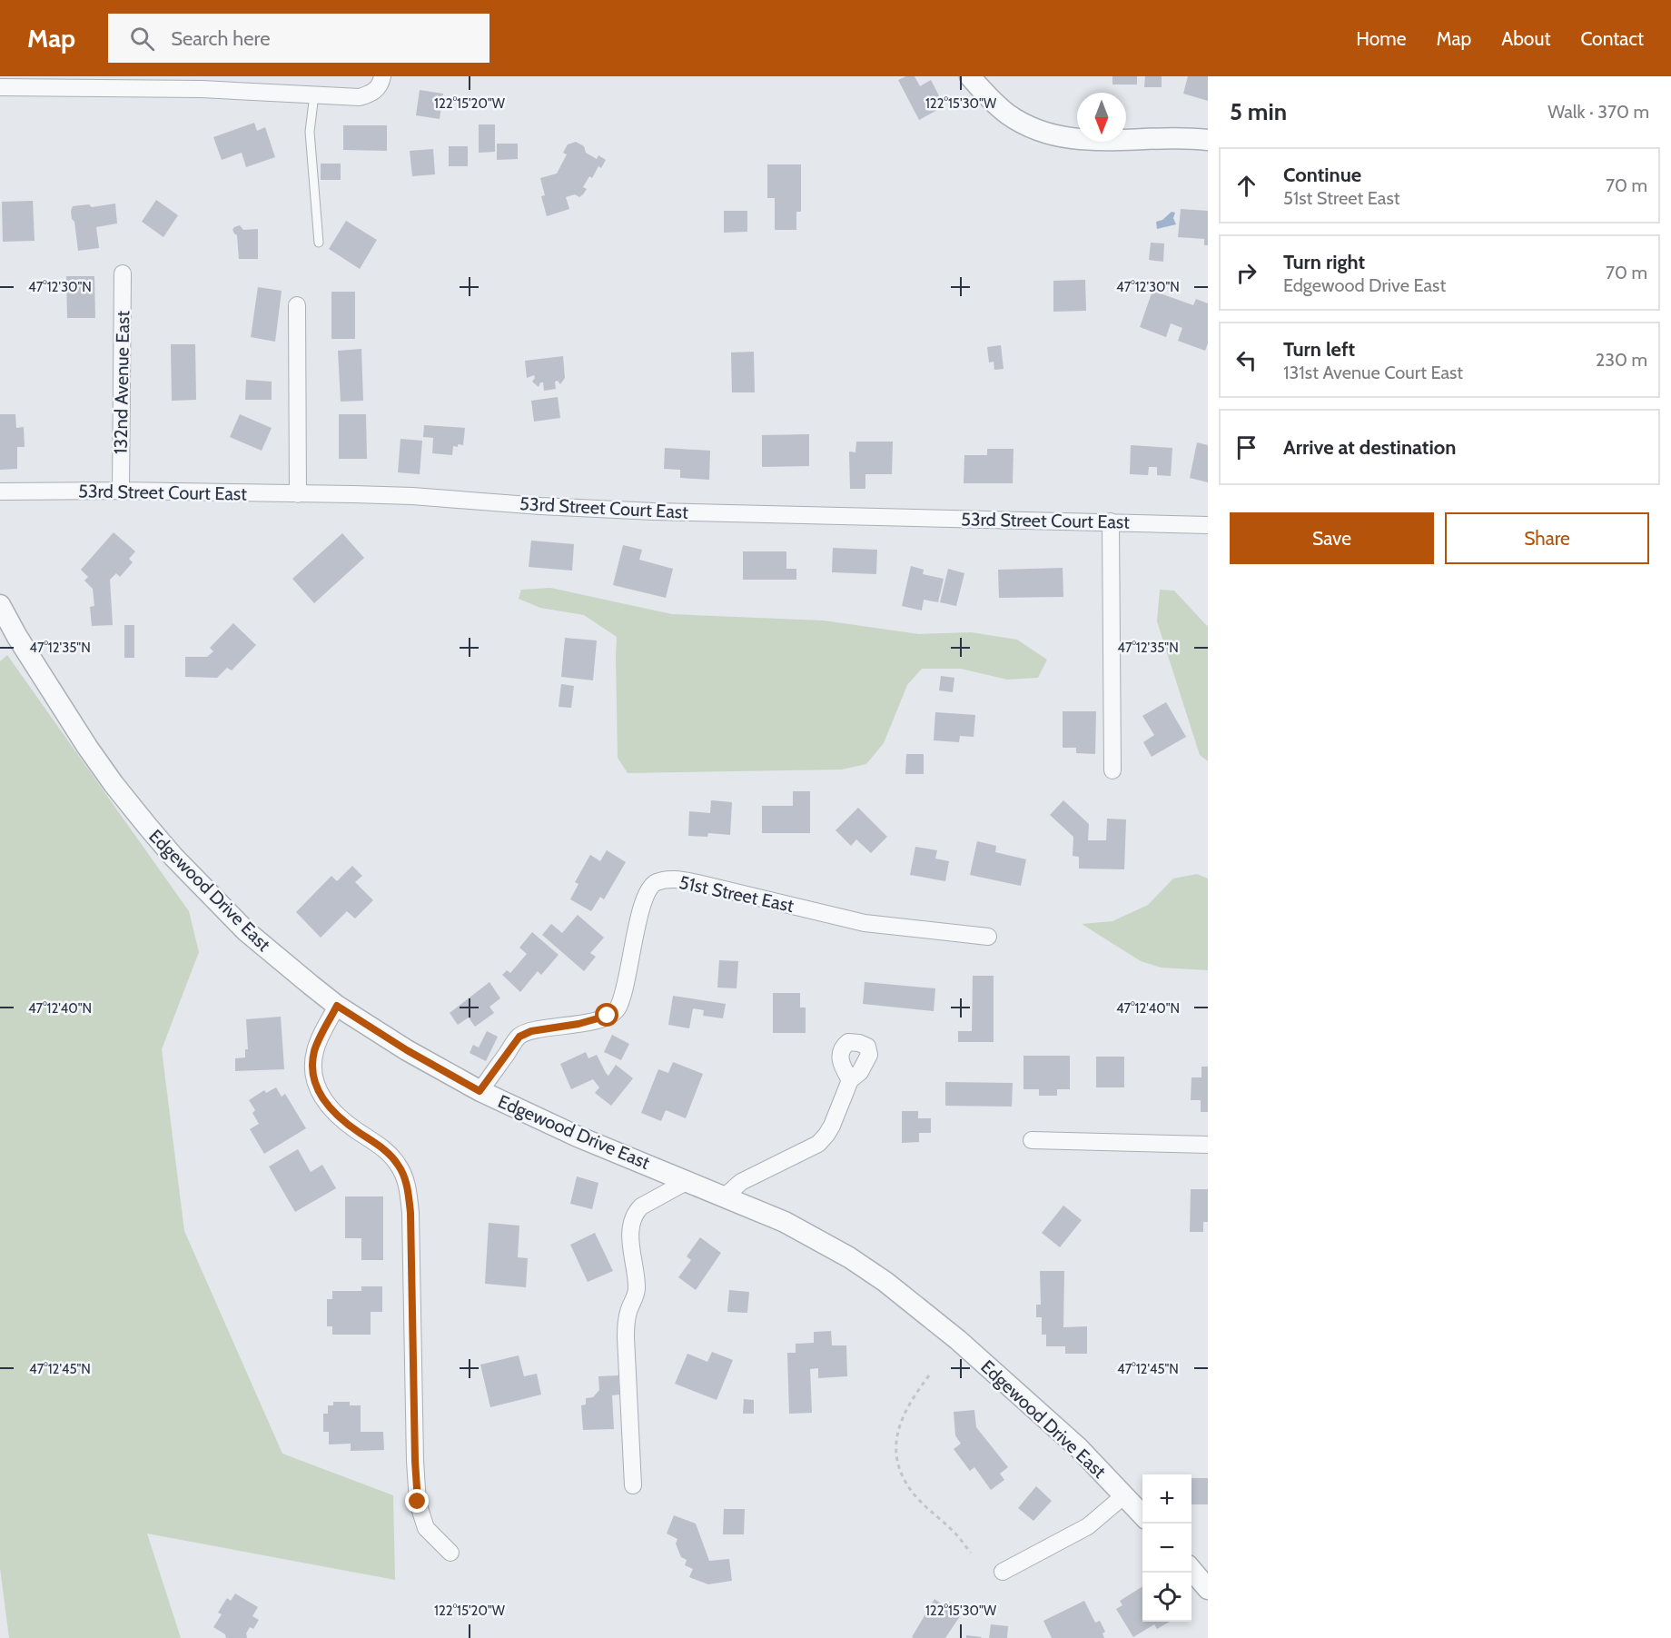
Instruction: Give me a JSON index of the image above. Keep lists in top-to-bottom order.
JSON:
{
  "streets": {
    "street": [
      "132nd Avenue East",
      "53rd Street Court East",
      "Edgewood Drive East",
      "51st Street East"
    ]
  },
  "crossings": [
    ["132nd Avenue East", "53rd Street Court East"],
    ["Edgewood Drive East", "51st Street East"]
  ],
  "north": "bottom",
  "page": {
    "header": "Map",
    "search": "Search here",
    "nav": [
      "Home",
      "Map",
      "About",
      "Contact"
    ],
    "heading": ["5 min", "Walk · 370 m"],
    "list": [
      ["Continue", "51st Street East", "70 m"],
      ["Turn right", "Edgewood Drive East", "70 m"],
      ["Turn left", "131st Avenue Court East", "230 m"],
      "Arrive at destination"
    ],
    "buttons": ["Save", "Share"],
    "map_buttons": ["+", "−"]
  },
  "coordinates": [
    "122°15'20\"W",
    "122°15'30\"W",
    "47°12'30\"N",
    "47°12'35\"N",
    "47°12'40\"N",
    "47°12'45\"N"
  ]
}
